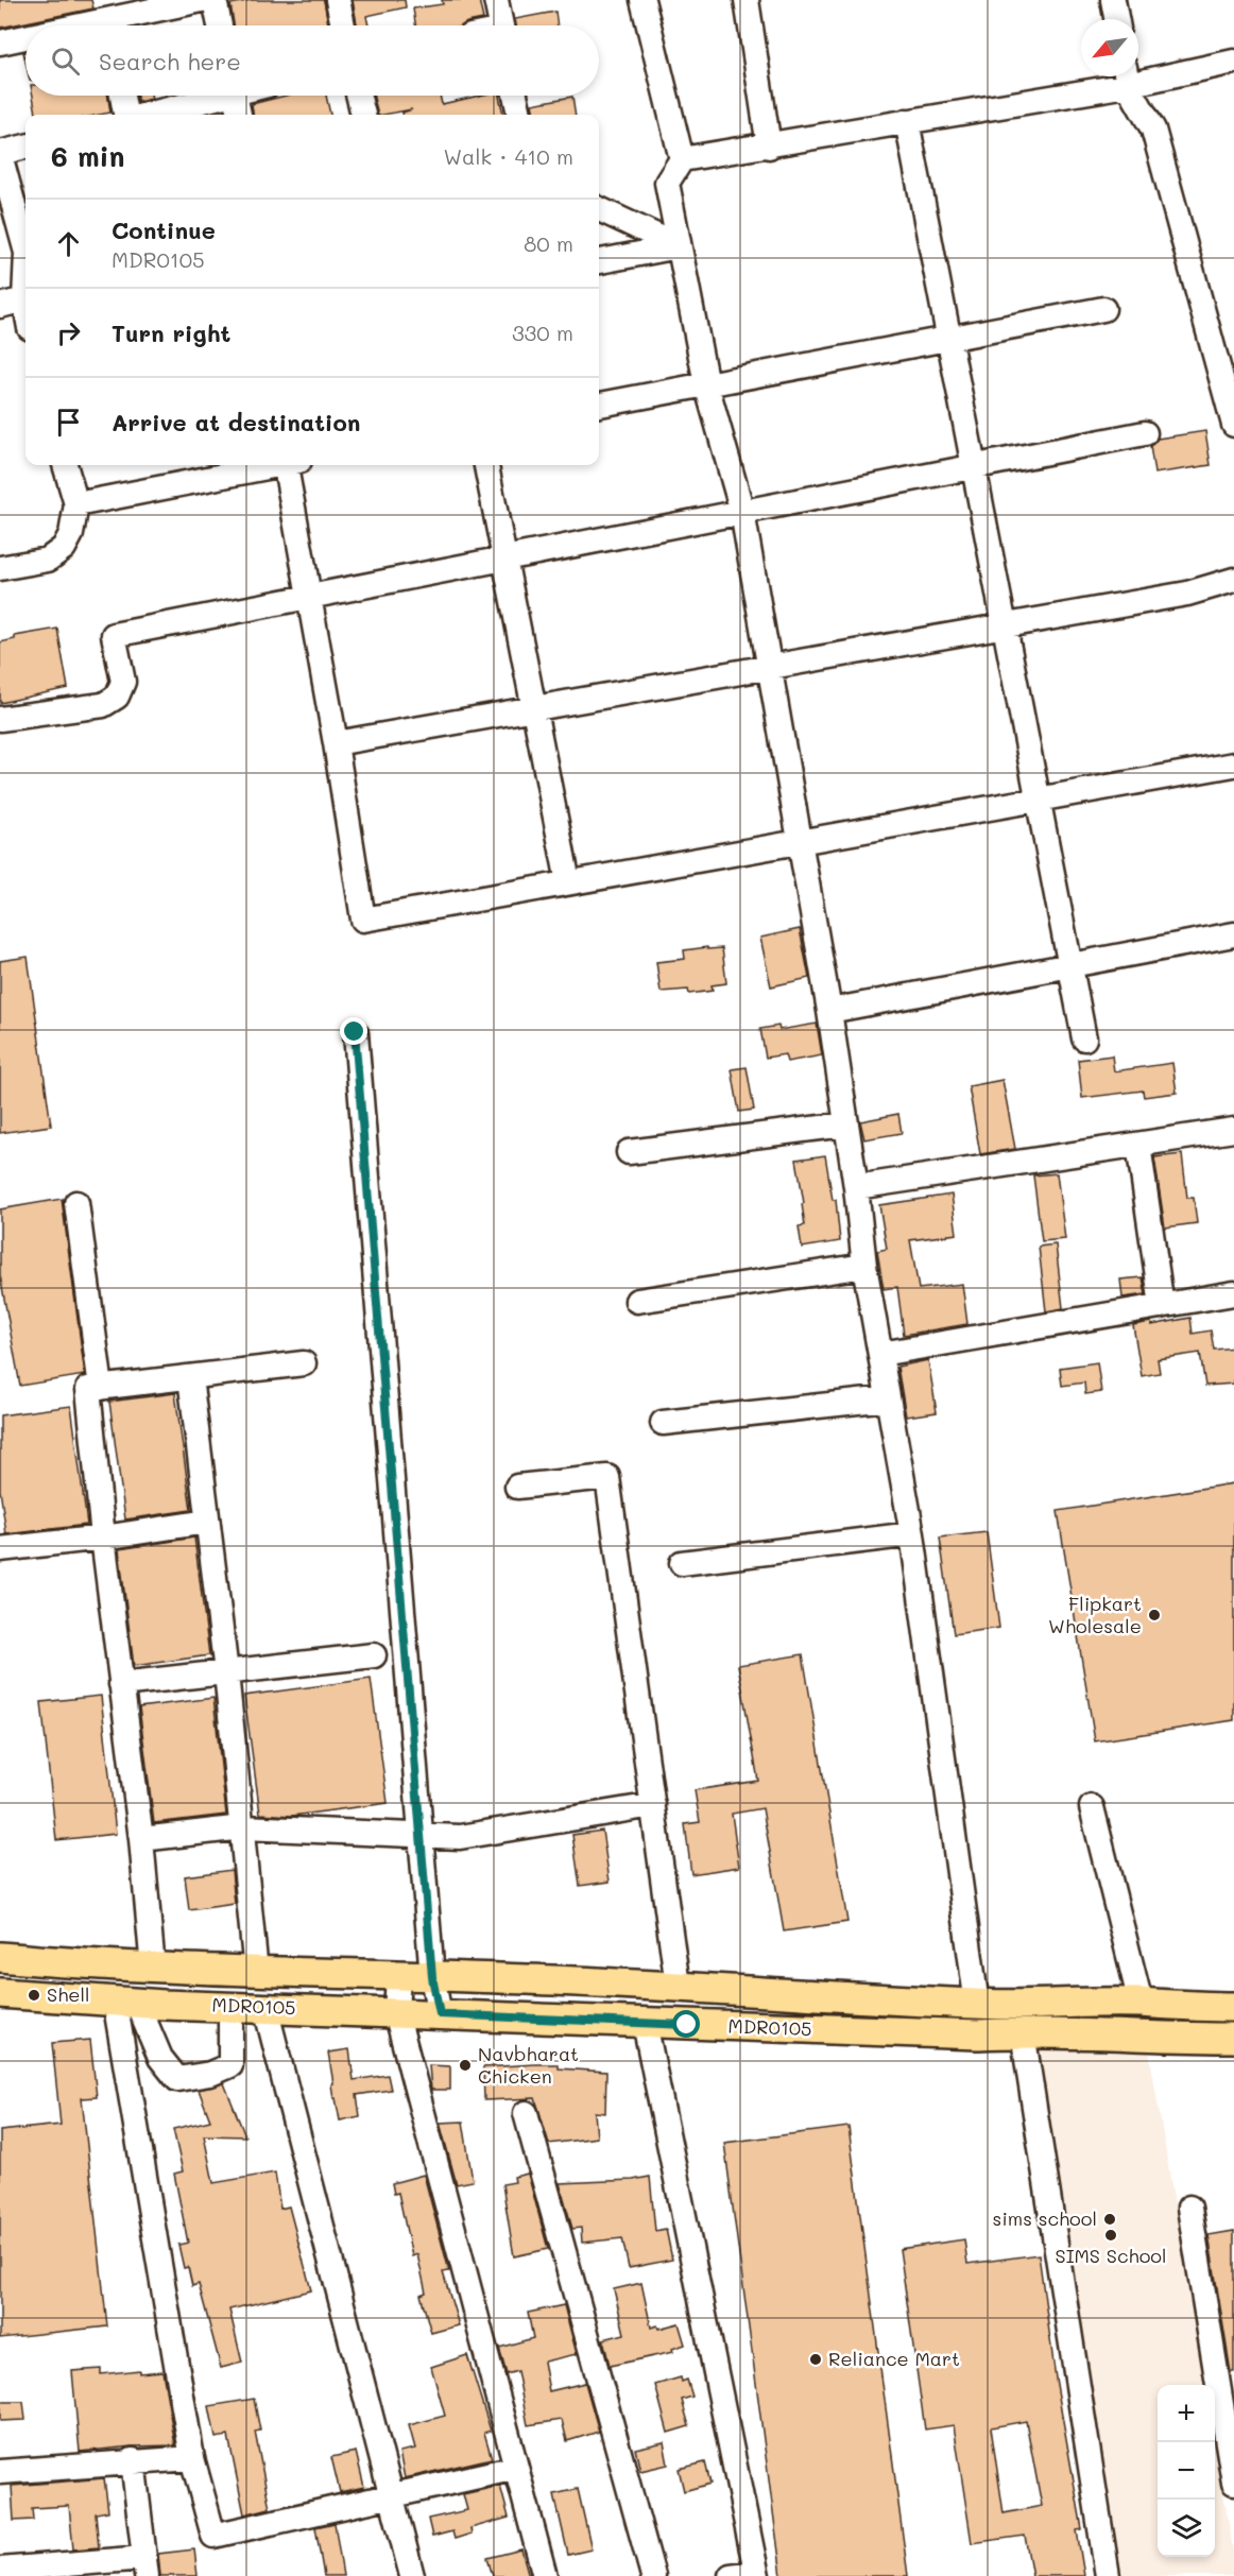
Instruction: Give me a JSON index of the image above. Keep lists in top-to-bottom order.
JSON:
{
  "streets": {
    "main road": ["MDR0105"]
  },
  "places": [
    "Flipkart Wholesale",
    "Shell",
    "Navbharat Chicken",
    "sims school",
    "SIMS School",
    "Reliance Mart"
  ],
  "north": "bottom left",
  "page": {
    "search": "Search here",
    "heading": ["6 min", "Walk · 410 m"],
    "list": [
      ["Continue", "MDR0105", "80 m"],
      ["Turn right", "330 m"],
      "Arrive at destination"
    ],
    "map_buttons": ["+", "−"]
  }
}
